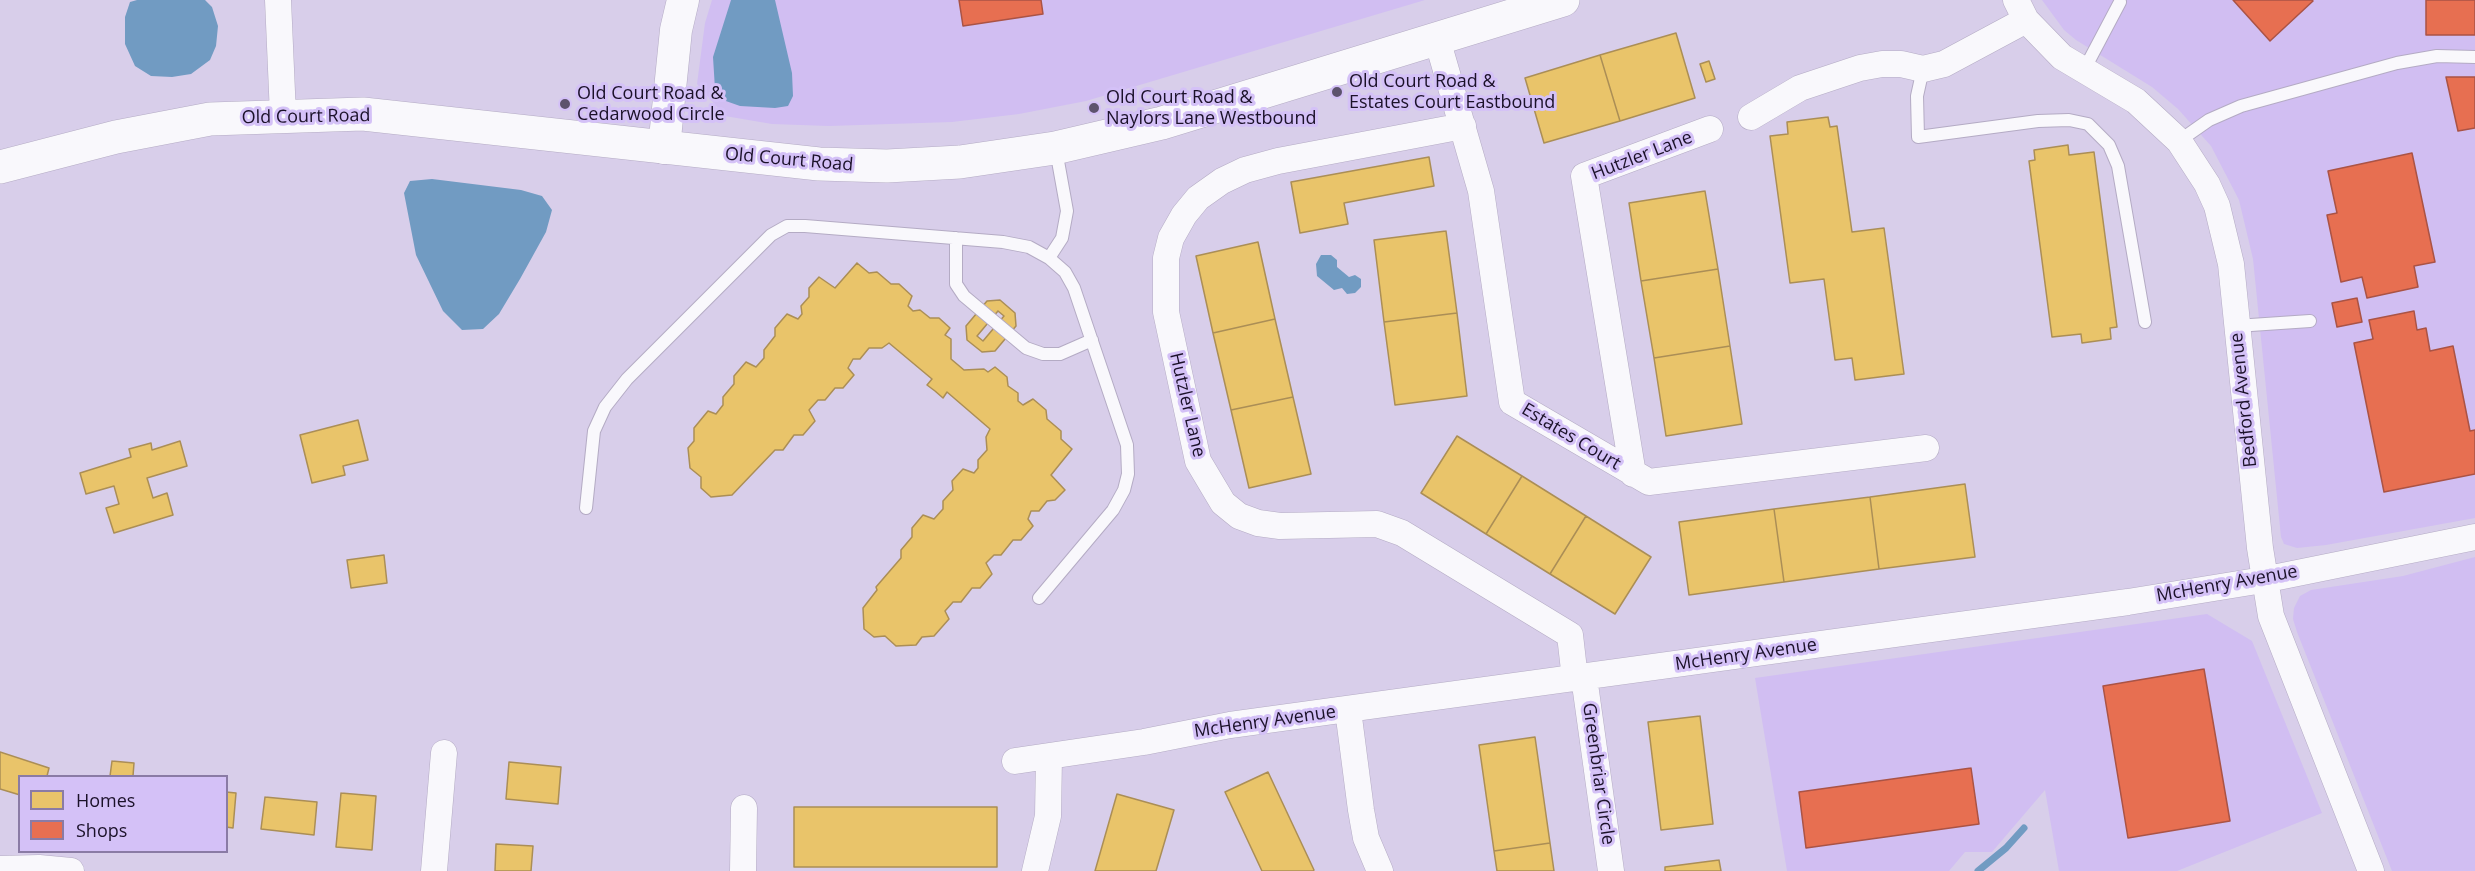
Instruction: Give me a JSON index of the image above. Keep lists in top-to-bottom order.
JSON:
{
  "streets": {
    "main road": ["Old Court Road"],
    "street": [
      "Hutzler Lane",
      "Bedford Avenue",
      "Estates Court",
      "McHenry Avenue",
      "Greenbriar Circle"
    ]
  },
  "crossings": [
    ["Old Court Road", "Estates Court"],
    ["Hutzler Lane", "Estates Court"],
    ["Hutzler Lane", "McHenry Avenue"],
    ["Hutzler Lane", "Greenbriar Circle"],
    ["Bedford Avenue", "McHenry Avenue"],
    ["McHenry Avenue", "Greenbriar Circle"]
  ],
  "places": ["Old Court Road & Estates Court Eastbound", "Old Court Road & Cedarwood Circle", "Old Court Road & Naylors Lane Westbound"],
  "legend": ["Homes", "Shops"]
}
